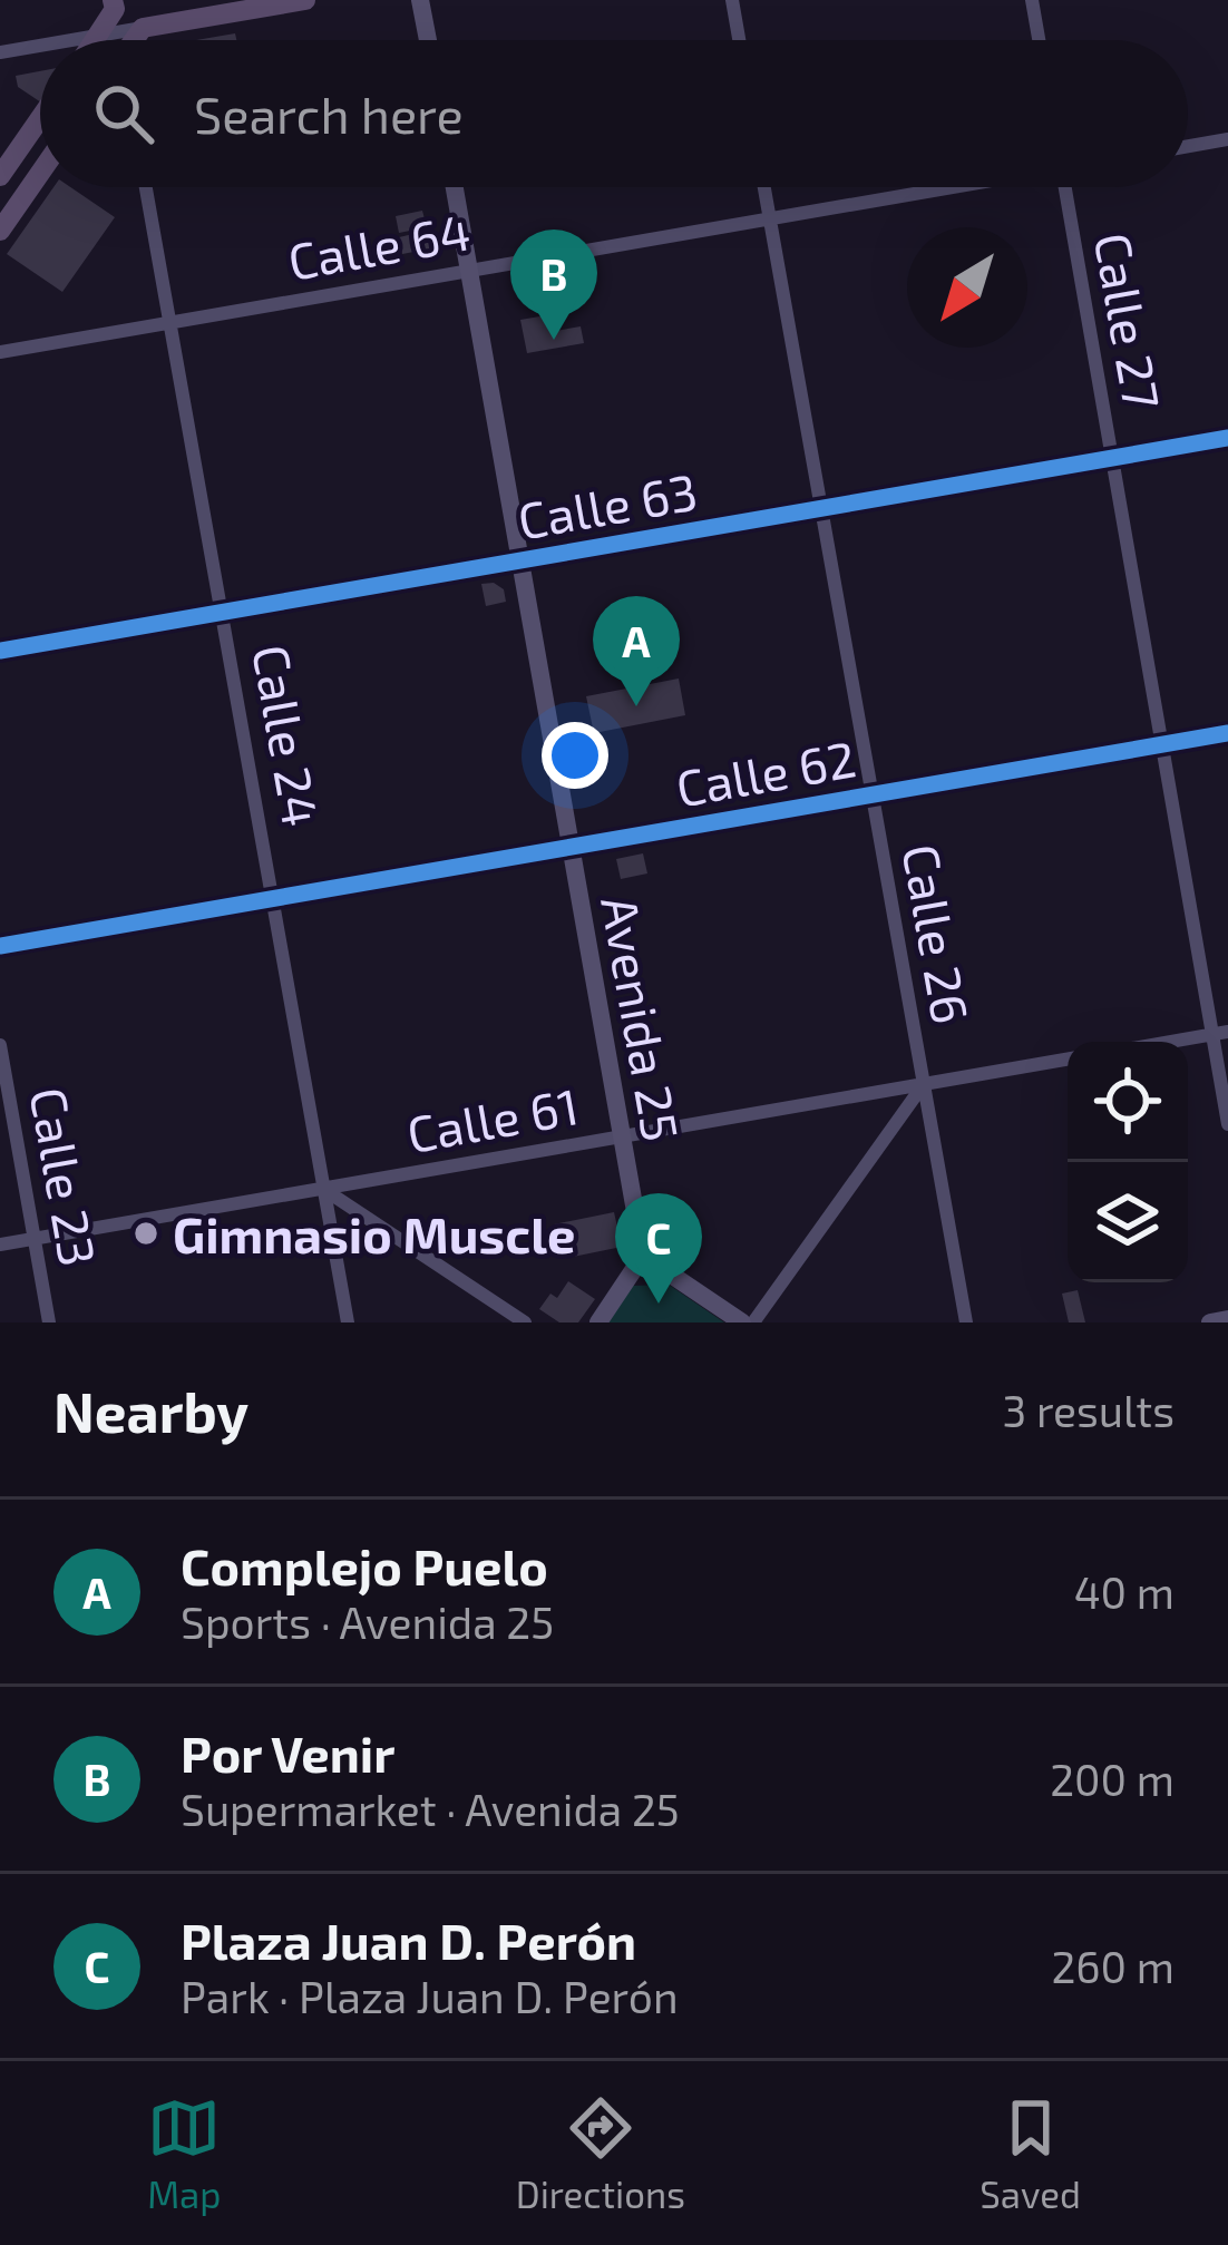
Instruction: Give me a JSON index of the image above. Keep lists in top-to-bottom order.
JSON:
{
  "streets": {
    "street": [
      "Calle 64",
      "Calle 27",
      "Calle 63",
      "Calle 24",
      "Calle 62",
      "Calle 26",
      "Avenida 25",
      "Calle 61",
      "Calle 23"
    ]
  },
  "crossings": [
    ["Calle 64", "Calle 24"],
    ["Calle 64", "Calle 26"],
    ["Calle 64", "Avenida 25"],
    ["Calle 27", "Calle 63"],
    ["Calle 27", "Calle 62"],
    ["Calle 63", "Calle 24"],
    ["Calle 63", "Calle 26"],
    ["Calle 63", "Avenida 25"],
    ["Calle 24", "Calle 62"],
    ["Calle 24", "Calle 61"],
    ["Calle 62", "Calle 26"],
    ["Calle 62", "Avenida 25"],
    ["Calle 26", "Calle 61"],
    ["Avenida 25", "Calle 61"],
    ["Calle 61", "Calle 23"]
  ],
  "places": ["Gimnasio Muscle"],
  "north": "bottom left",
  "page": {
    "search": "Search here",
    "pins": ["B", "A", "C"],
    "heading": ["Nearby", "3 results"],
    "list": [
      {
        "mark": "A",
        "name": "Complejo Puelo",
        "note": "Sports · Avenida 25",
        "value": "40 m"
      },
      {
        "mark": "B",
        "name": "Por Venir",
        "note": "Supermarket · Avenida 25",
        "value": "200 m"
      },
      {
        "mark": "C",
        "name": "Plaza Juan D. Perón",
        "note": "Park · Plaza Juan D. Perón",
        "value": "260 m"
      }
    ],
    "nav": ["Map", "Directions", "Saved"]
  }
}
